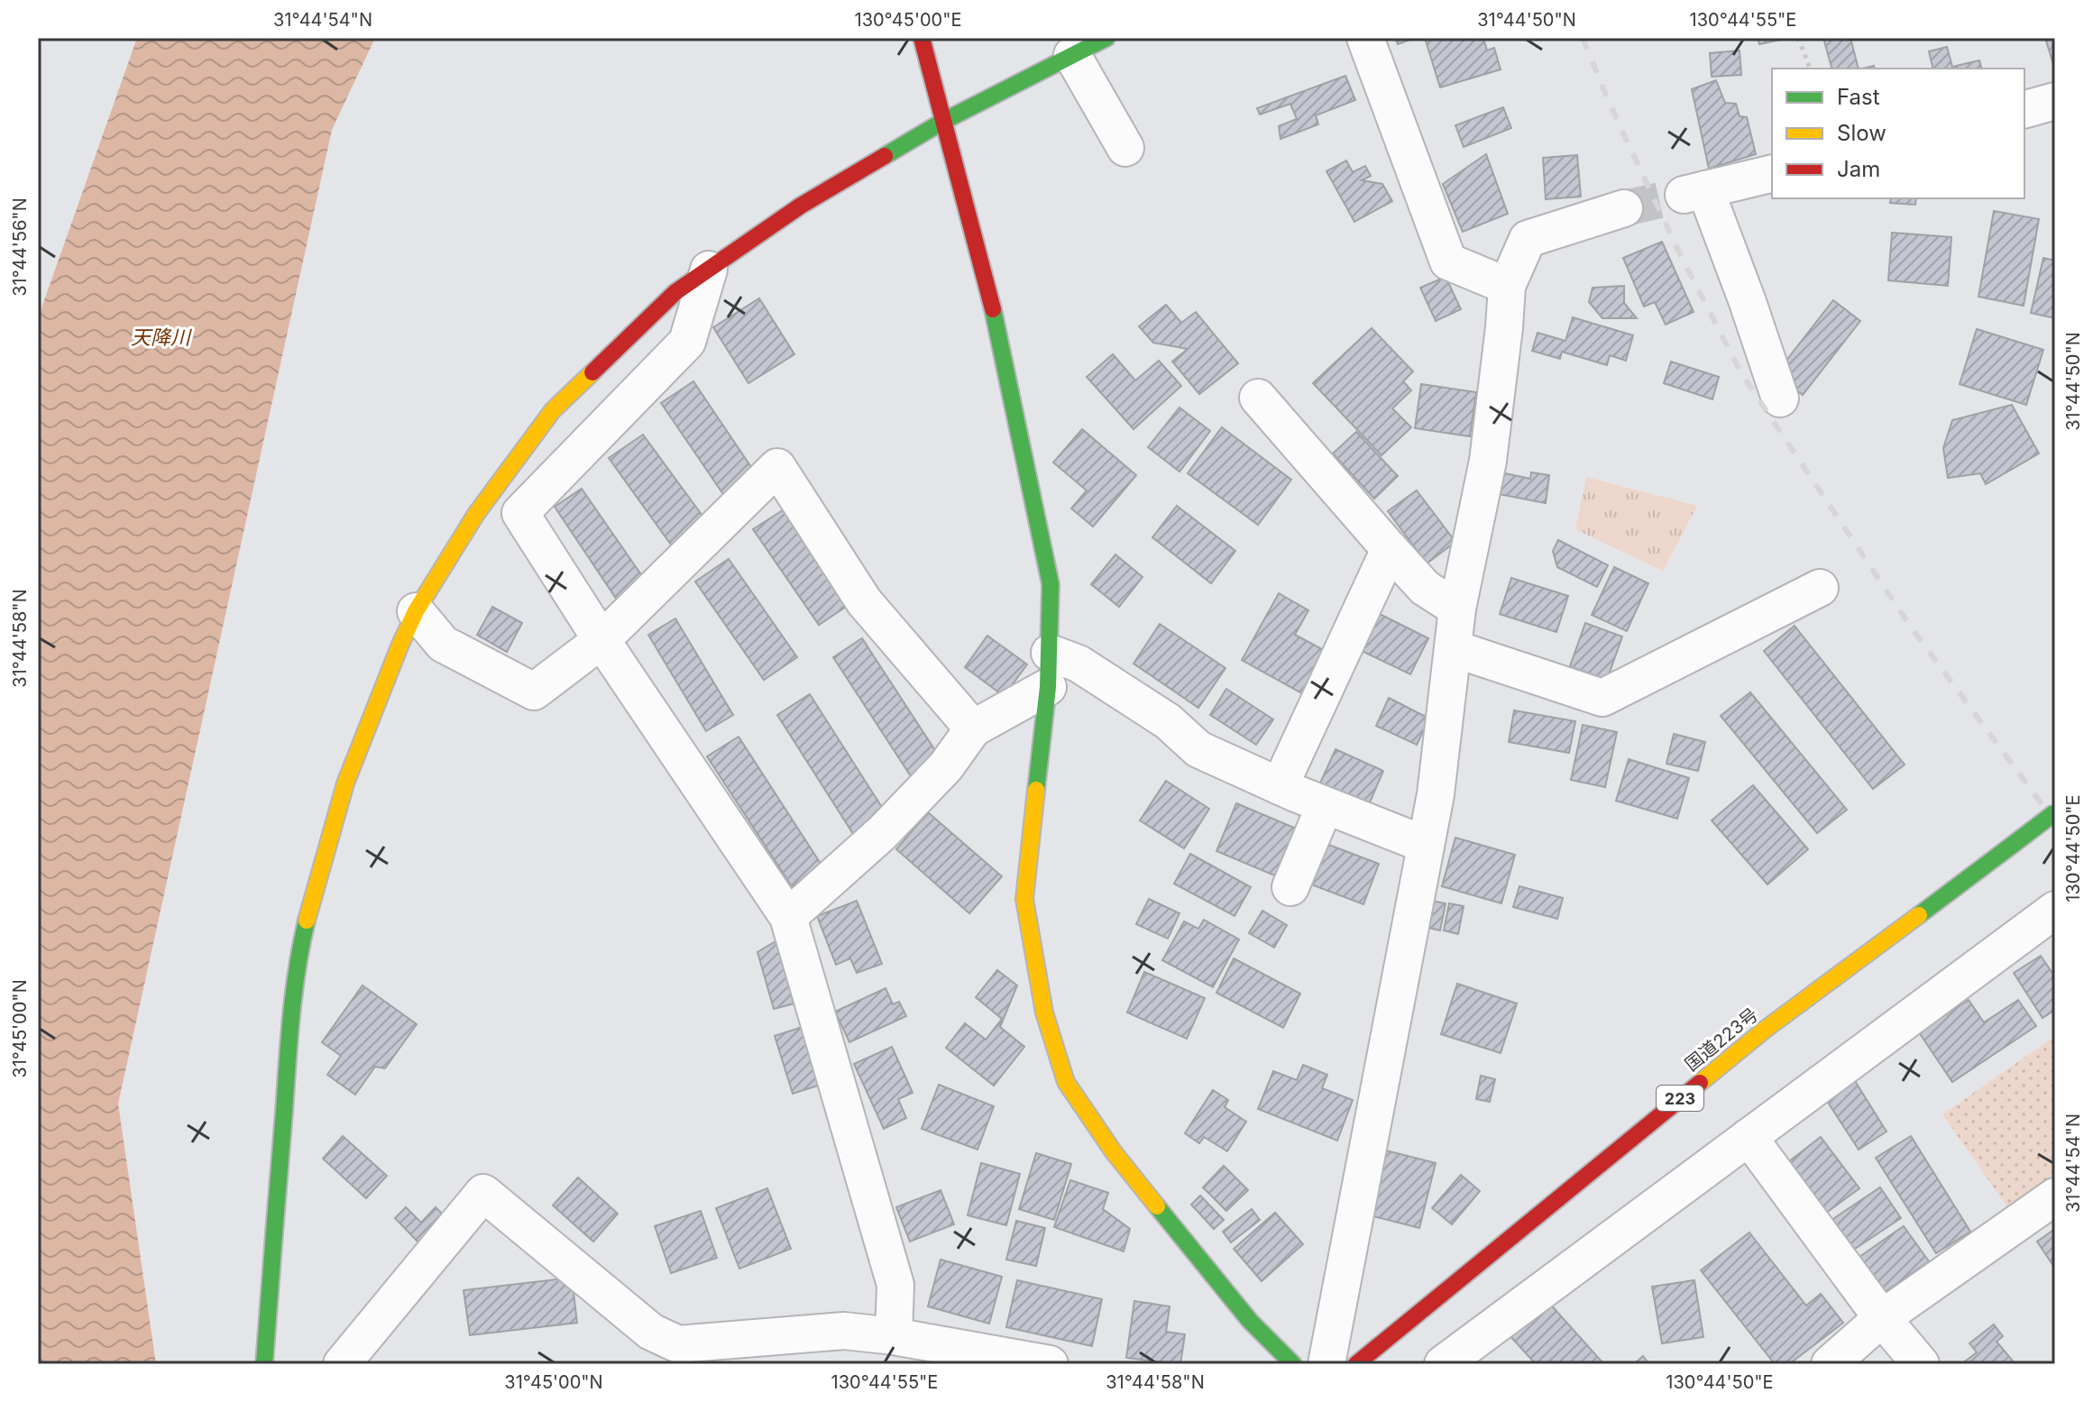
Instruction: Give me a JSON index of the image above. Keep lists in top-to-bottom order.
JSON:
{
  "streets": {
    "main road": ["国道223号", "223"]
  },
  "water": ["天降川"],
  "legend": ["Fast", "Slow", "Jam"],
  "coordinates": [
    "31°44'54\"N",
    "130°45'00\"E",
    "31°44'50\"N",
    "130°44'55\"E",
    "31°44'56\"N",
    "31°44'58\"N",
    "130°44'50\"E",
    "31°45'00\"N"
  ]
}
